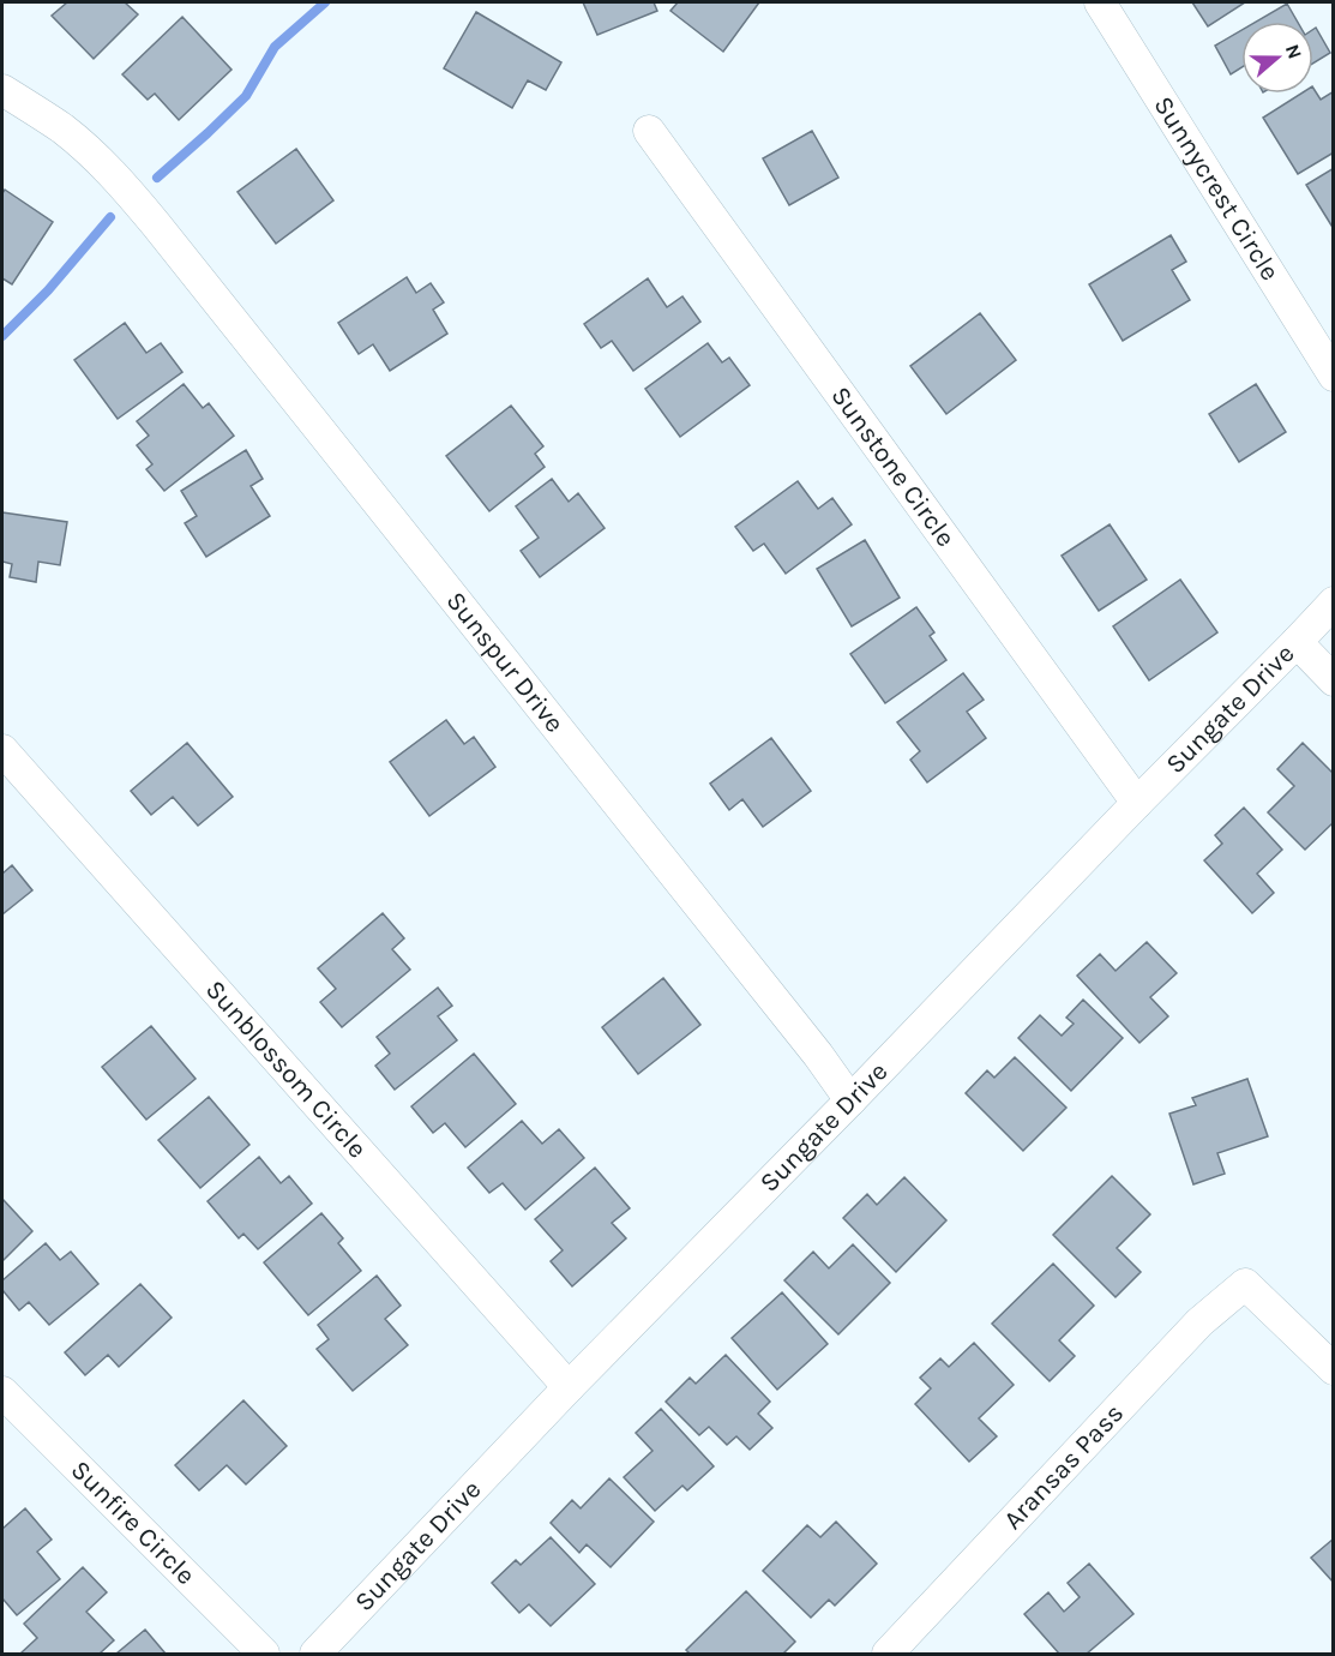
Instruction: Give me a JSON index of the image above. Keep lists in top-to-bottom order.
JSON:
{
  "streets": {
    "street": [
      "Sunnycrest Circle",
      "Sunstone Circle",
      "Sunspur Drive",
      "Sungate Drive",
      "Sunblossom Circle",
      "Aransas Pass",
      "Sunfire Circle"
    ]
  },
  "crossings": [
    ["Sunstone Circle", "Sungate Drive"],
    ["Sunspur Drive", "Sungate Drive"],
    ["Sungate Drive", "Sunblossom Circle"]
  ],
  "north": "right"
}
